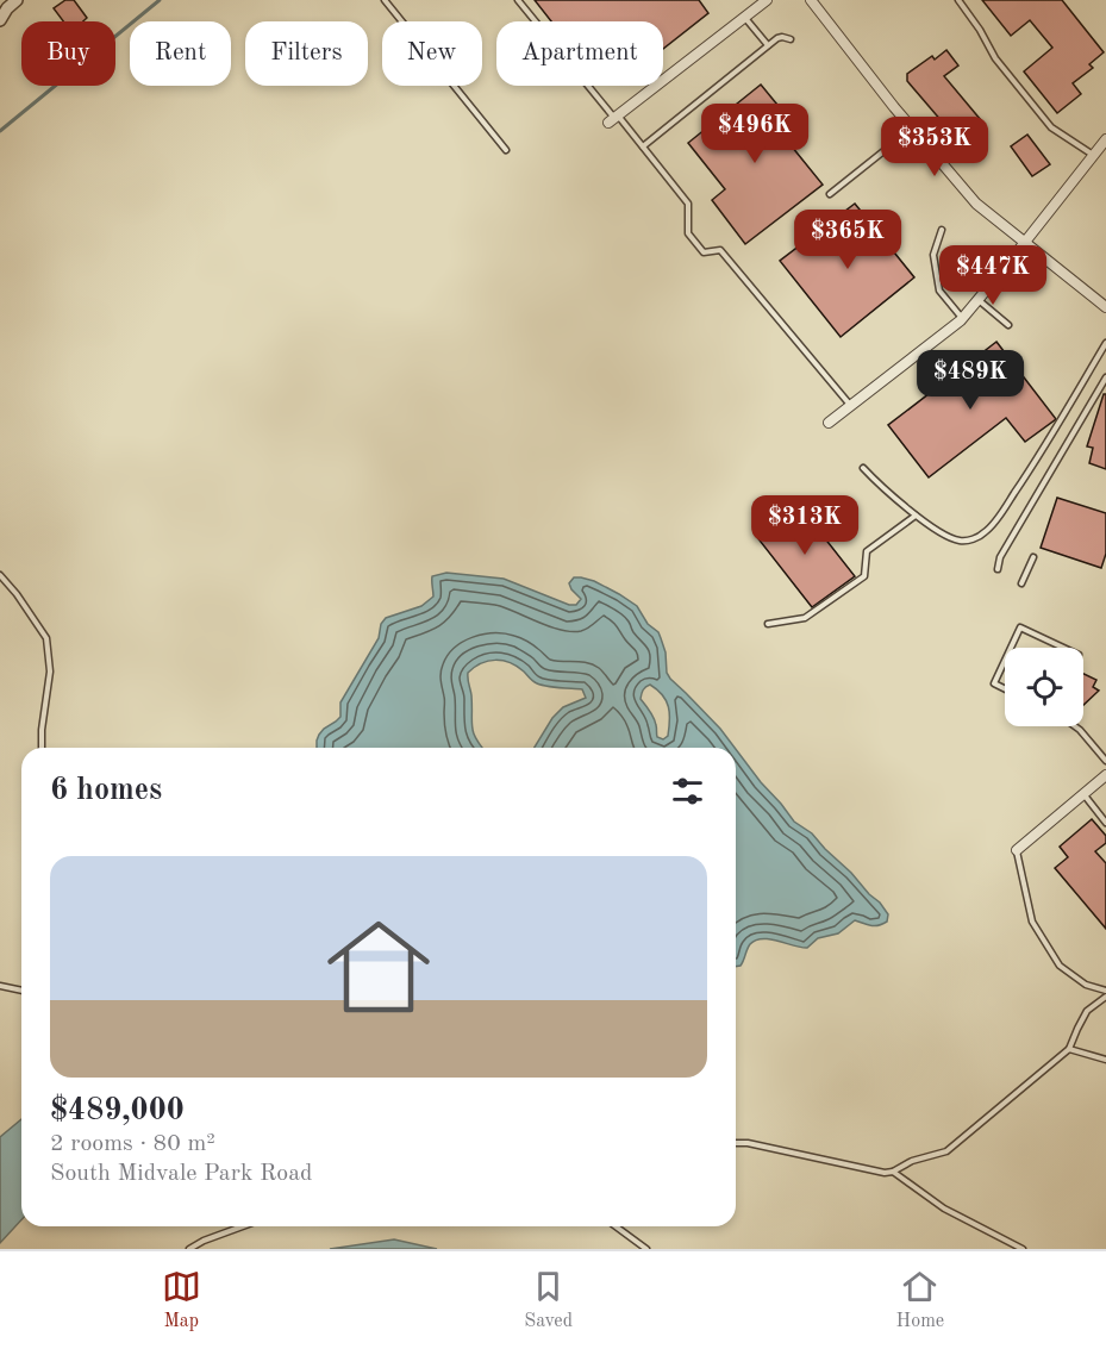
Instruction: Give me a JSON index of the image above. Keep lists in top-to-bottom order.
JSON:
{
  "page": {
    "chip": [
      "Buy",
      "Rent",
      "Filters",
      "New",
      "Apartment"
    ],
    "price": [
      "$496K",
      "$353K",
      "$365K",
      "$447K",
      "$489K",
      "$313K"
    ],
    "heading": "6 homes",
    "list": [
      {
        "name": "$489,000",
        "note": "2 rooms · 80 m² · South Midvale Park Road"
      }
    ],
    "tabs": ["Map", "Saved", "Home"]
  }
}
